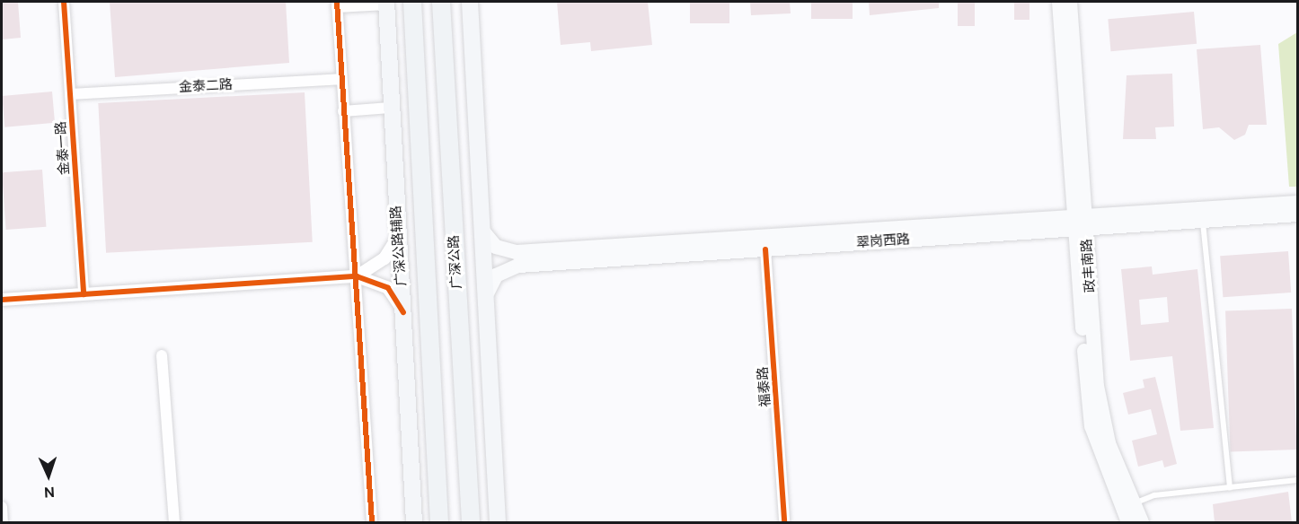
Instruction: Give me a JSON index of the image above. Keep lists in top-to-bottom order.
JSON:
{
  "streets": {
    "highway": ["广深公路"],
    "main road": ["翠岗西路", "广深公路辅路", "政丰南路"],
    "street": ["金泰二路", "金泰一路", "福泰路"]
  },
  "crossings": [
    ["金泰二路", "金泰一路"],
    ["翠岗西路", "政丰南路"],
    ["翠岗西路", "福泰路"]
  ],
  "north": "bottom"
}
